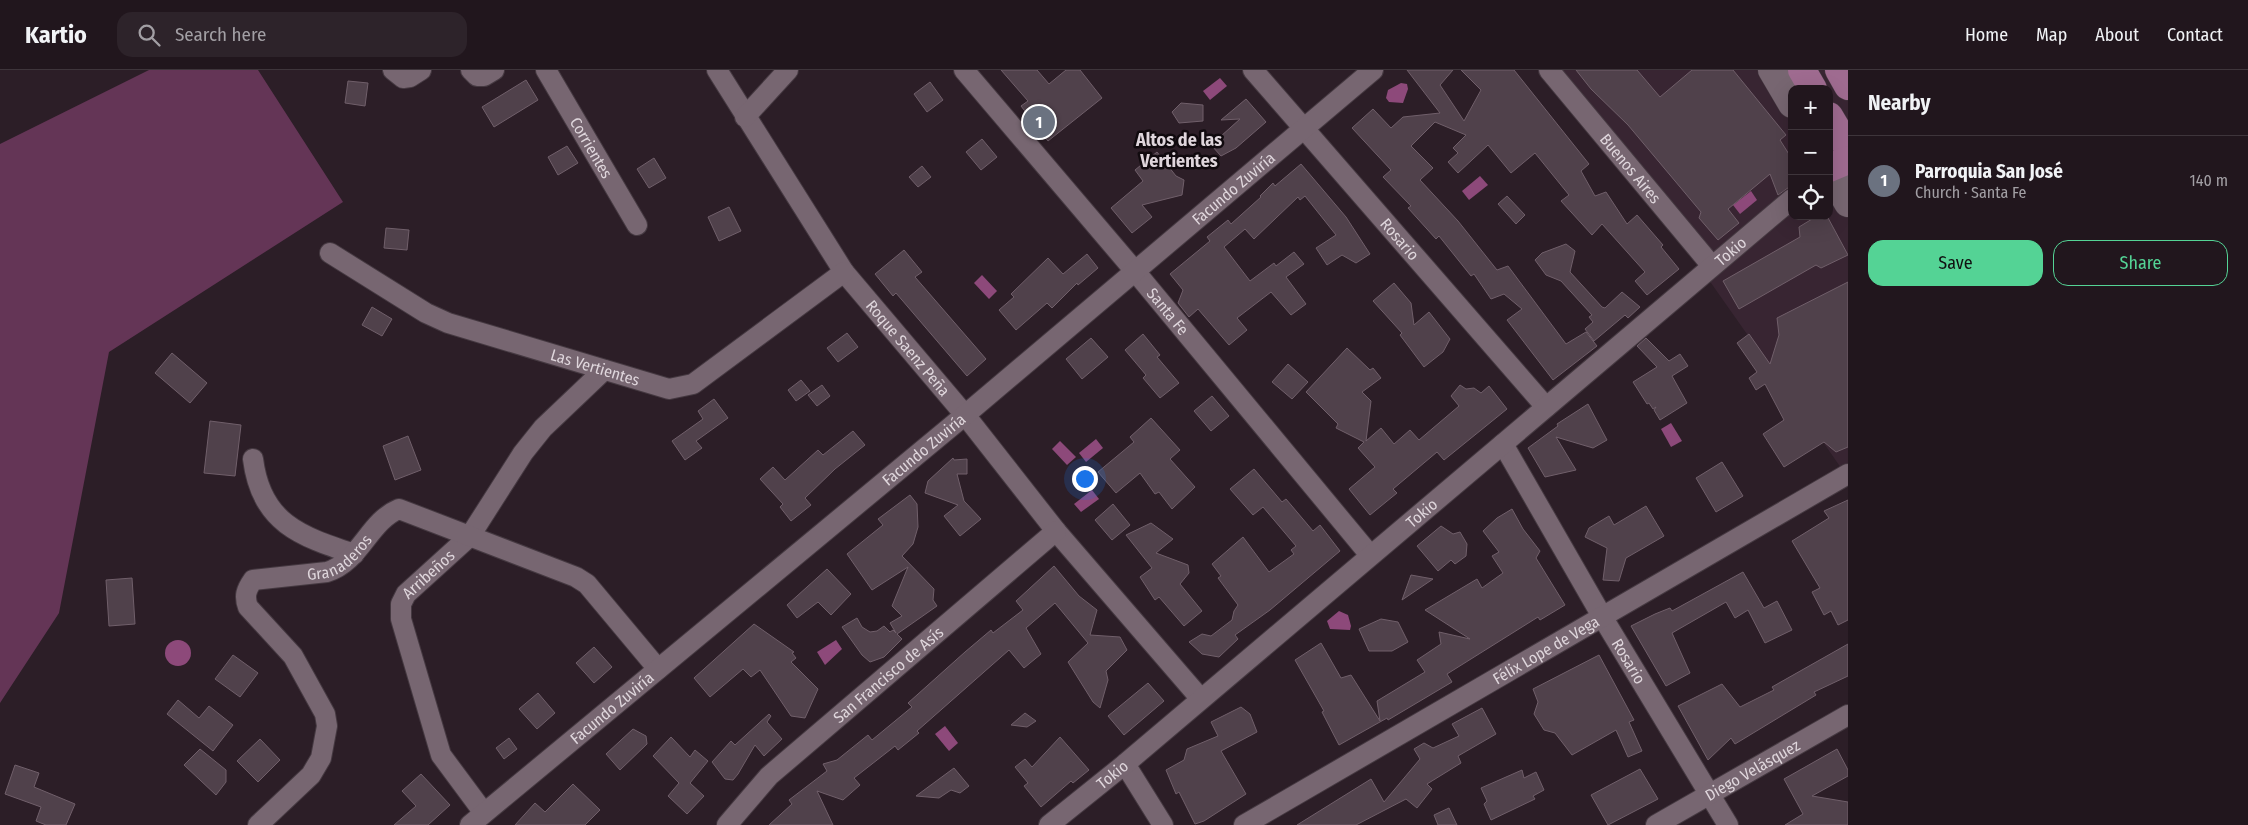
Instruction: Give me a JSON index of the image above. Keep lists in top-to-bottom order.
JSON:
{
  "streets": {
    "street": [
      "Corrientes",
      "Buenos Aires",
      "Facundo Zuviría",
      "Rosario",
      "Tokio",
      "Santa Fe",
      "Roque Saenz Peña",
      "Las Vertientes",
      "Granaderos",
      "Arribeños",
      "Félix Lope de Vega",
      "San Francisco de Asís",
      "Diego Velásquez"
    ]
  },
  "crossings": [
    ["Buenos Aires", "Tokio"],
    ["Facundo Zuviría", "Rosario"],
    ["Facundo Zuviría", "Santa Fe"],
    ["Facundo Zuviría", "Roque Saenz Peña"],
    ["Facundo Zuviría", "Granaderos"],
    ["Facundo Zuviría", "Arribeños"],
    ["Rosario", "Tokio"],
    ["Rosario", "Félix Lope de Vega"],
    ["Rosario", "Diego Velásquez"],
    ["Tokio", "Santa Fe"],
    ["Tokio", "Roque Saenz Peña"],
    ["Roque Saenz Peña", "Las Vertientes"],
    ["Roque Saenz Peña", "San Francisco de Asís"],
    ["Las Vertientes", "Arribeños"],
    ["Granaderos", "Arribeños"]
  ],
  "districts": ["Altos de las Vertientes"],
  "page": {
    "header": "Kartio",
    "search": "Search here",
    "nav": [
      "Home",
      "Map",
      "About",
      "Contact"
    ],
    "heading": "Nearby",
    "map_buttons": ["+", "−"],
    "pins": "1",
    "list": [
      {
        "mark": "1",
        "name": "Parroquia San José",
        "note": "Church · Santa Fe",
        "value": "140 m"
      }
    ],
    "buttons": ["Save", "Share"]
  }
}
